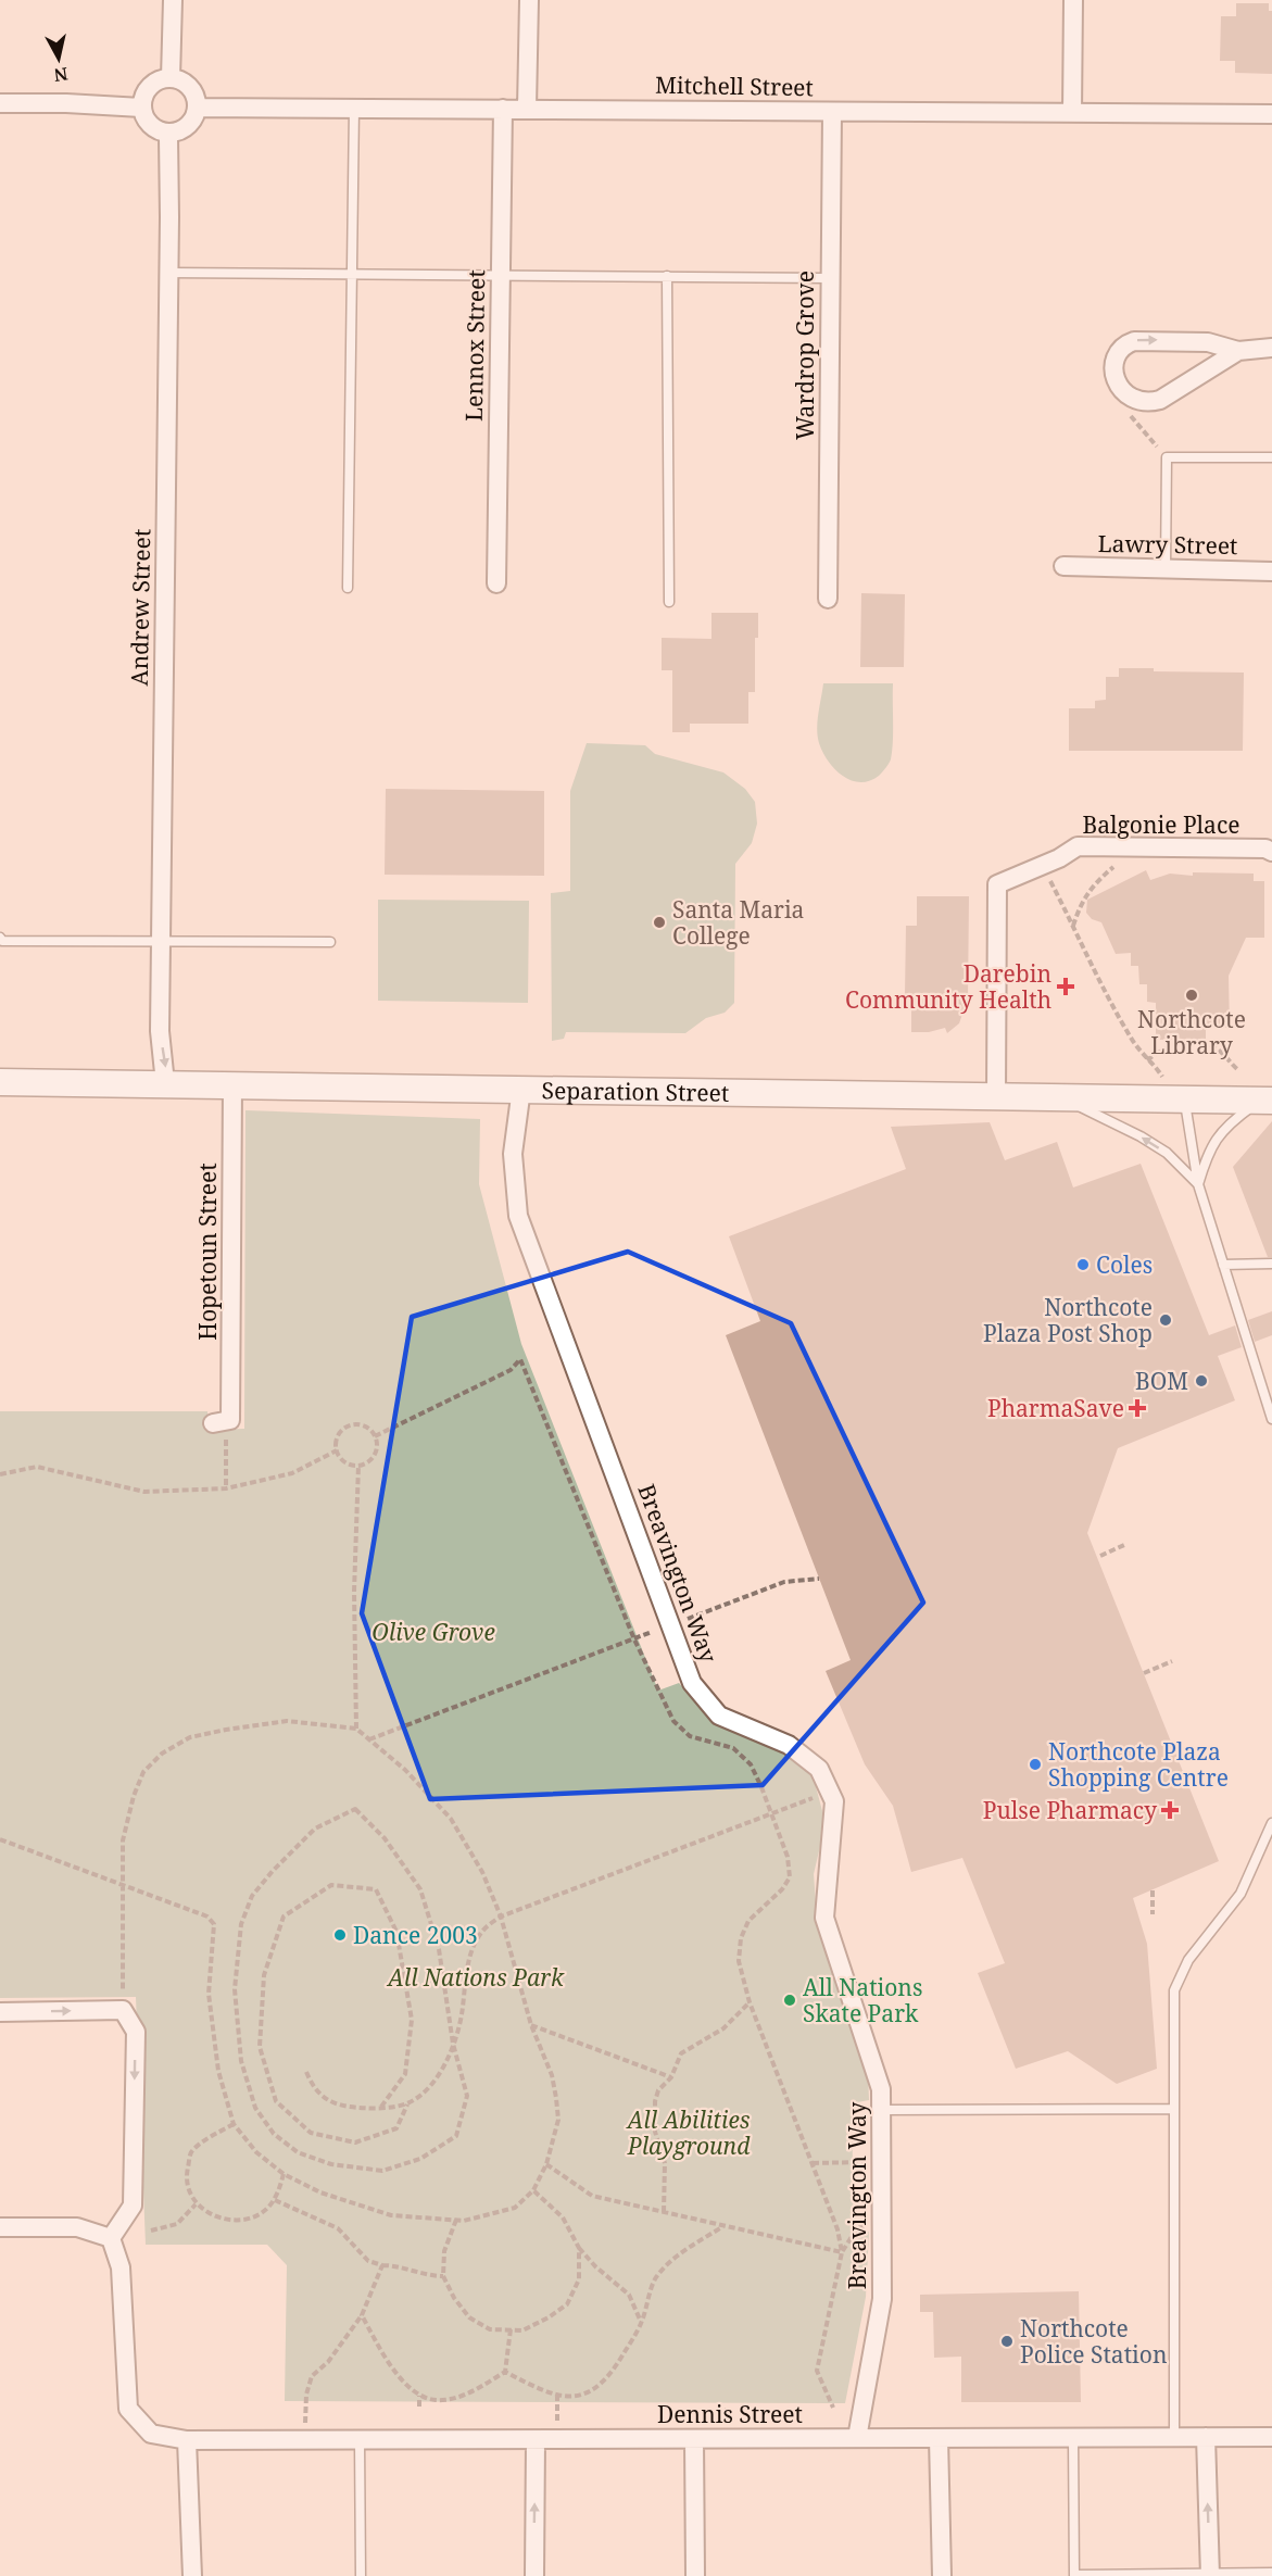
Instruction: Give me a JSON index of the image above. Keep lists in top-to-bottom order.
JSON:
{
  "streets": {
    "street": [
      "Mitchell Street",
      "Lennox Street",
      "Wardrop Grove",
      "Lawry Street",
      "Andrew Street",
      "Balgonie Place",
      "Separation Street",
      "Hopetoun Street",
      "Breavington Way",
      "Dennis Street"
    ]
  },
  "crossings": [
    ["Mitchell Street", "Lennox Street"],
    ["Mitchell Street", "Wardrop Grove"],
    ["Mitchell Street", "Andrew Street"],
    ["Andrew Street", "Separation Street"],
    ["Balgonie Place", "Separation Street"],
    ["Separation Street", "Hopetoun Street"],
    ["Separation Street", "Breavington Way"],
    ["Breavington Way", "Dennis Street"]
  ],
  "parks": ["Olive Grove", "All Nations Park", "All Abilities Playground"],
  "places": {
    "other": [
      "Santa Maria College",
      "Northcote Library",
      "Coles",
      "Northcote Plaza Post Shop",
      "BOM",
      "Northcote Plaza Shopping Centre",
      "Dance 2003",
      "All Nations Skate Park",
      "Northcote Police Station"
    ],
    "health": ["Darebin Community Health", "PharmaSave", "Pulse Pharmacy"]
  },
  "north": "bottom"
}
